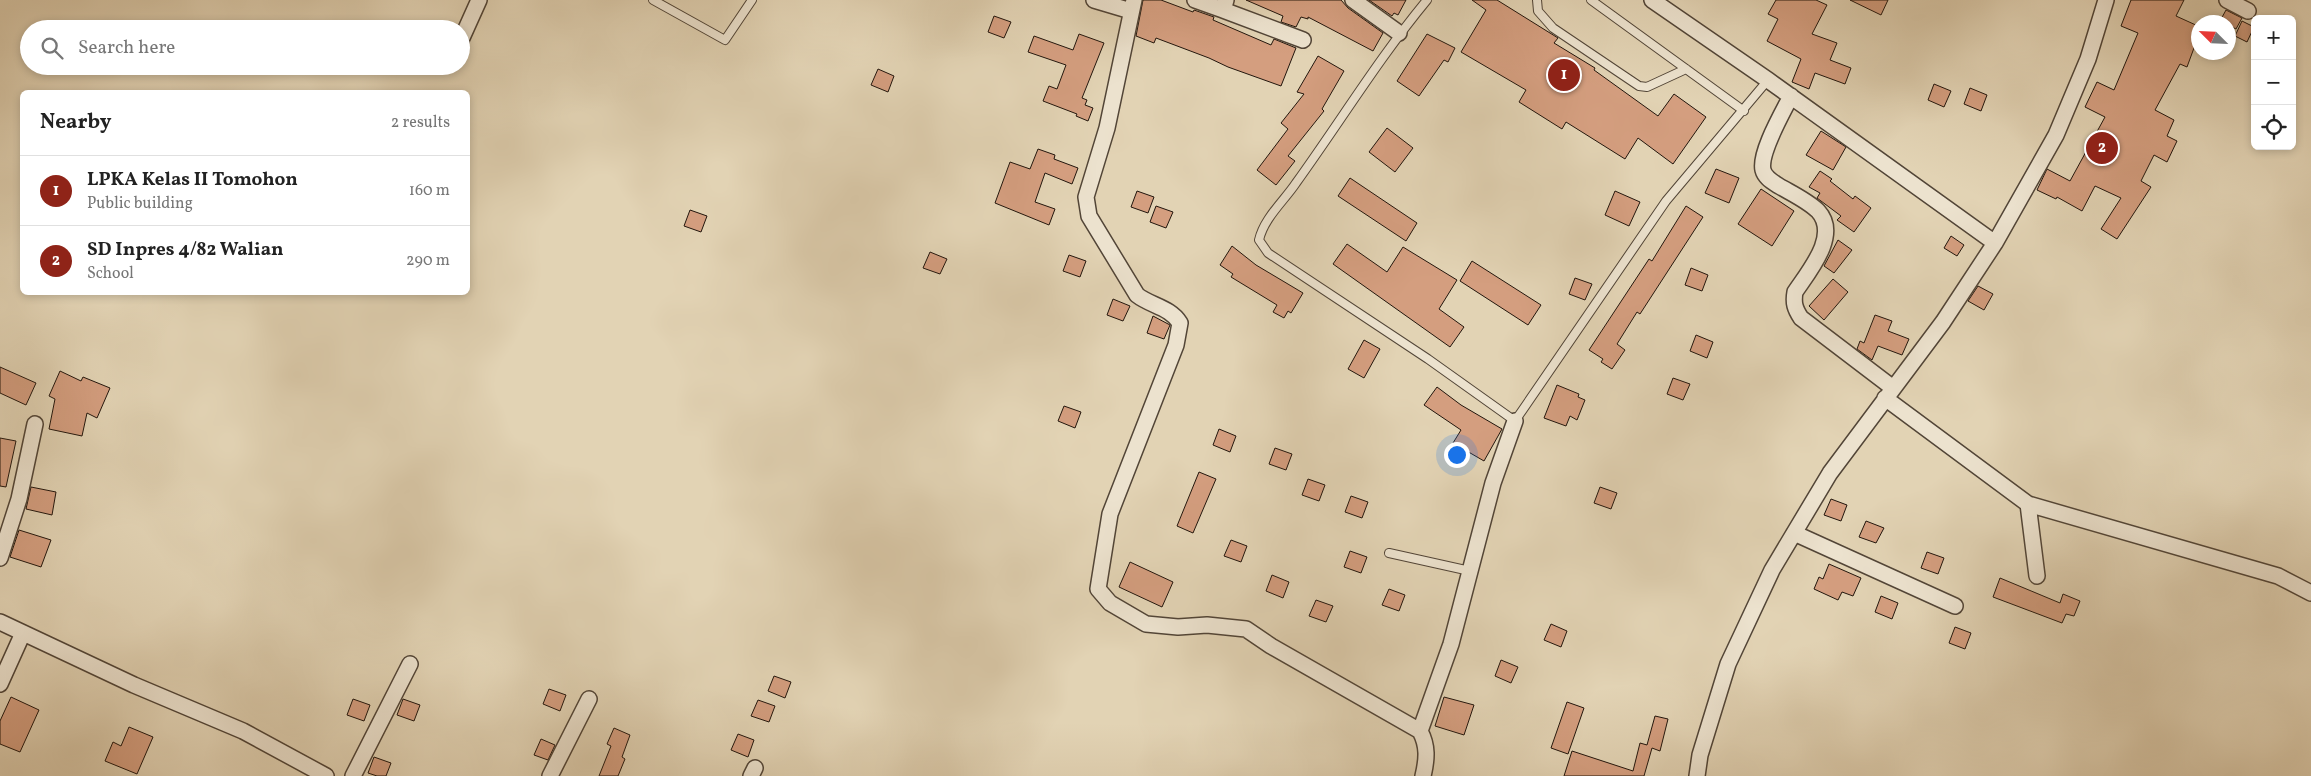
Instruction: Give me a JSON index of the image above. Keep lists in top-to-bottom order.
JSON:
{
  "north": "top left",
  "page": {
    "map_buttons": ["+", "−"],
    "search": "Search here",
    "pins": ["1", "2"],
    "heading": ["Nearby", "2 results"],
    "list": [
      {
        "mark": "1",
        "name": "LPKA Kelas II Tomohon",
        "note": "Public building",
        "value": "160 m"
      },
      {
        "mark": "2",
        "name": "SD Inpres 4/82 Walian",
        "note": "School",
        "value": "290 m"
      }
    ]
  }
}
